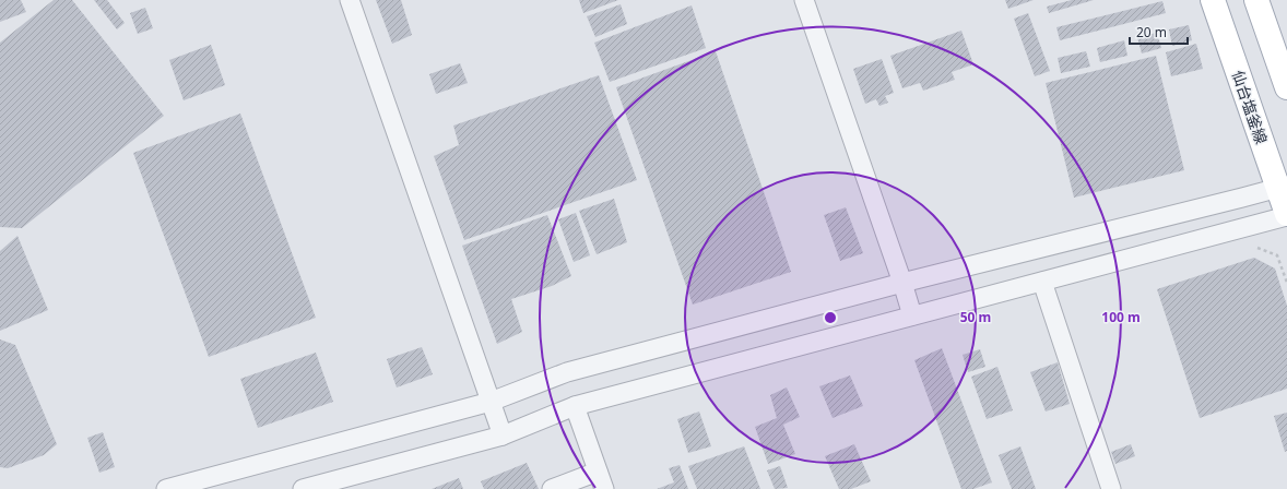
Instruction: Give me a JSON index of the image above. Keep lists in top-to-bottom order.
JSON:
{
  "streets": {
    "main road": ["仙台塩釜線"]
  },
  "scale_bar": "20 m",
  "rings": ["50 m", "100 m"]
}
